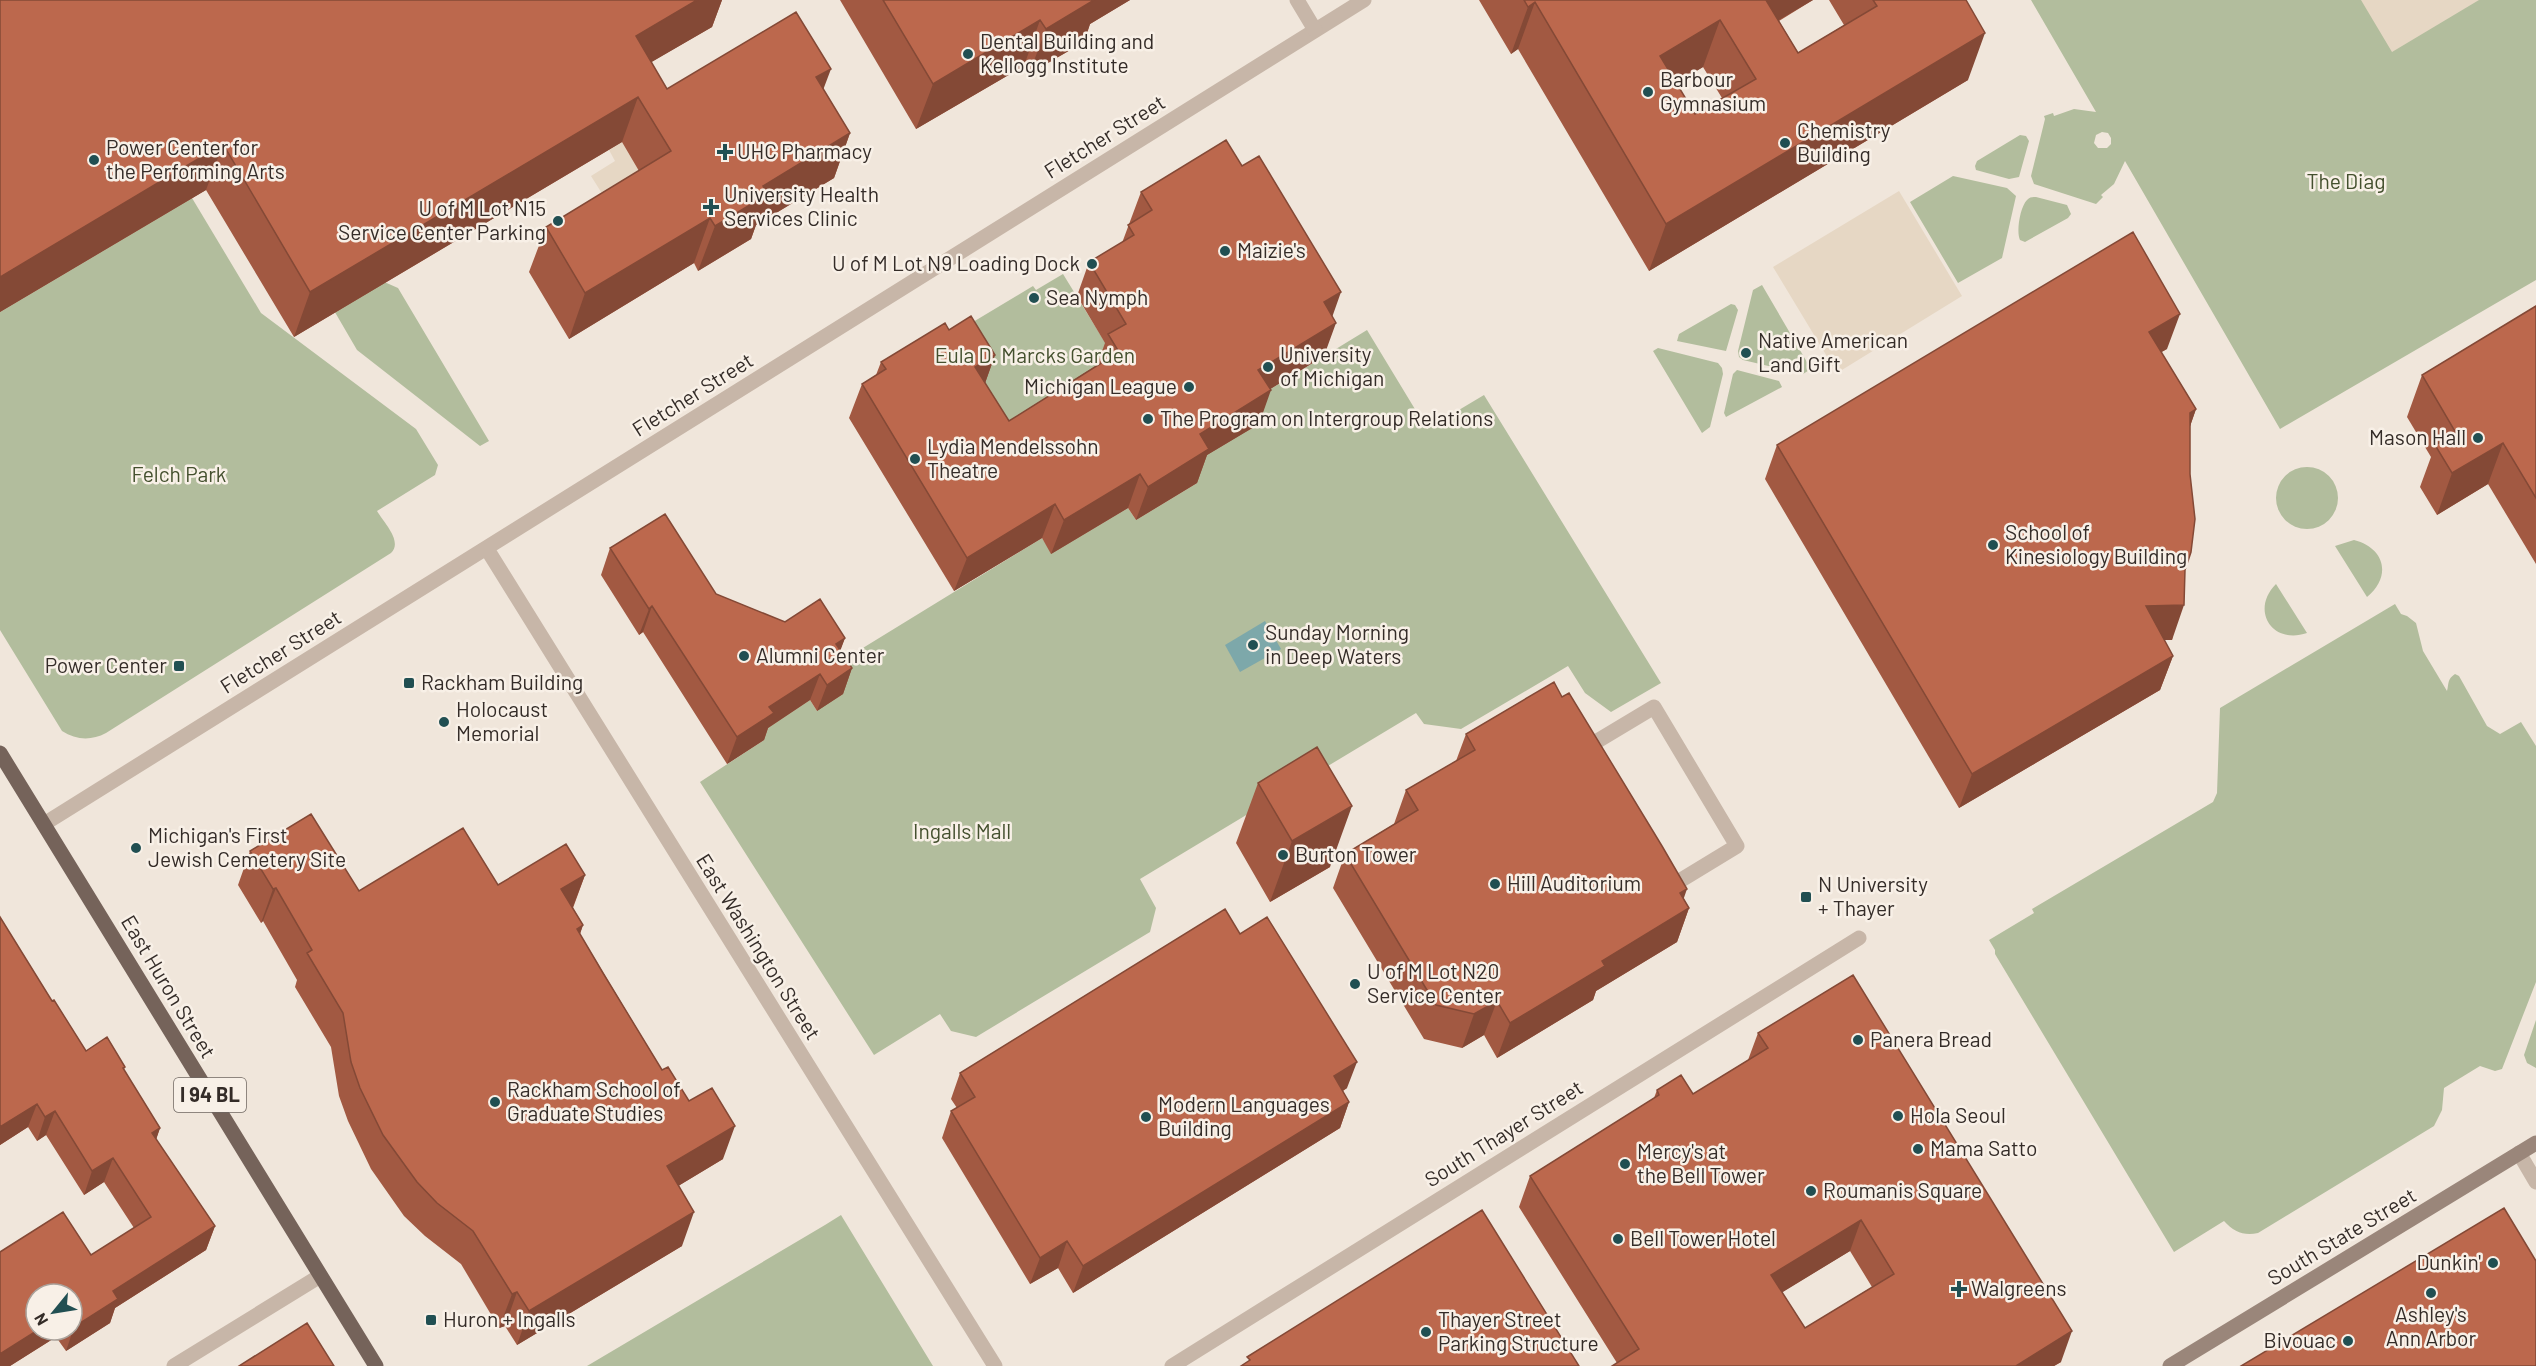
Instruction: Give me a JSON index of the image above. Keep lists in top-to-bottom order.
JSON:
{
  "streets": {
    "main road": ["East Huron Street", "I 94 BL", "South State Street"],
    "street": ["Fletcher Street", "East Washington Street", "South Thayer Street"]
  },
  "crossings": [
    ["Fletcher Street", "East Washington Street"],
    ["Fletcher Street", "East Huron Street"]
  ],
  "parks": [
    "The Diag",
    "Eula D. Marcks Garden",
    "Felch Park",
    "Ingalls Mall"
  ],
  "places": {
    "other": [
      "Dental Building and Kellogg Institute",
      "Barbour Gymnasium",
      "Chemistry Building",
      "Power Center for the Performing Arts",
      "U of M Lot N15 Service Center Parking",
      "Maizie's",
      "U of M Lot N9 Loading Dock",
      "Sea Nymph",
      "Native American Land Gift",
      "University of Michigan",
      "Michigan League",
      "The Program on Intergroup Relations",
      "Mason Hall",
      "Lydia Mendelssohn Theatre",
      "School of Kinesiology Building",
      "Sunday Morning in Deep Waters",
      "Alumni Center",
      "Holocaust Memorial",
      "Michigan's First Jewish Cemetery Site",
      "Burton Tower",
      "Hill Auditorium",
      "U of M Lot N20 Service Center",
      "Panera Bread",
      "Rackham School of Graduate Studies",
      "Hola Seoul",
      "Modern Languages Building",
      "Mama Satto",
      "Mercy's at the Bell Tower",
      "Roumanis Square",
      "Bell Tower Hotel",
      "Dunkin'",
      "Ashley's Ann Arbor",
      "Thayer Street Parking Structure",
      "Bivouac"
    ],
    "health": ["UHC Pharmacy", "University Health Services Clinic", "Walgreens"],
    "transit": [
      "Power Center",
      "Rackham Building",
      "N University + Thayer",
      "Huron + Ingalls"
    ]
  },
  "north": "bottom left"
}
